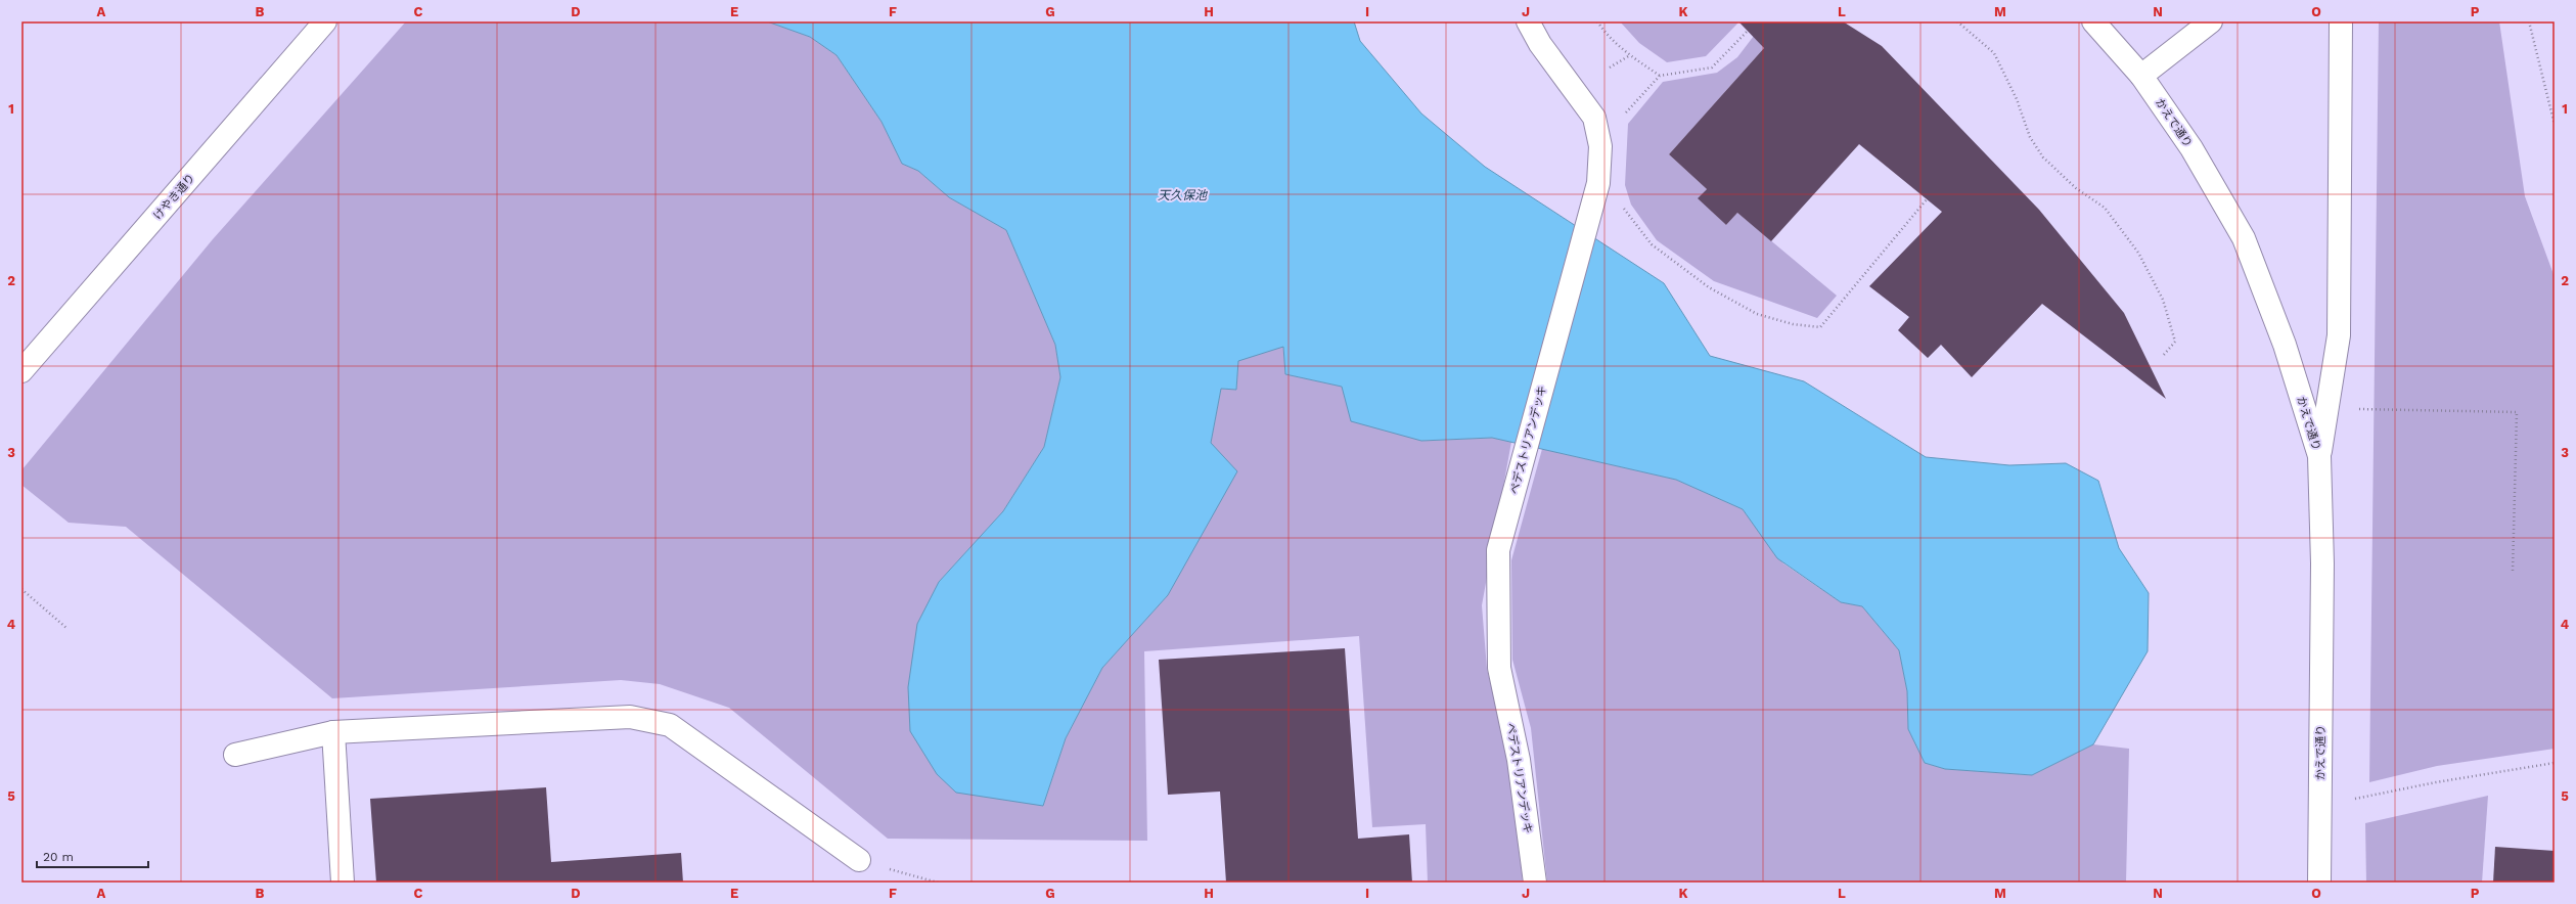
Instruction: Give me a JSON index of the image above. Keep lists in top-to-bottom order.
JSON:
{
  "streets": {
    "street": ["かえで通り", "けやき通り", "ペデストリアンデッキ"]
  },
  "water": ["天久保池"],
  "scale_bar": "20 m",
  "grid": {
    "columns": [
      "A",
      "B",
      "C",
      "D",
      "E",
      "F",
      "G",
      "H",
      "I",
      "J",
      "K",
      "L",
      "M",
      "N",
      "O",
      "P"
    ],
    "rows": [
      "1",
      "2",
      "3",
      "4",
      "5"
    ]
  }
}
